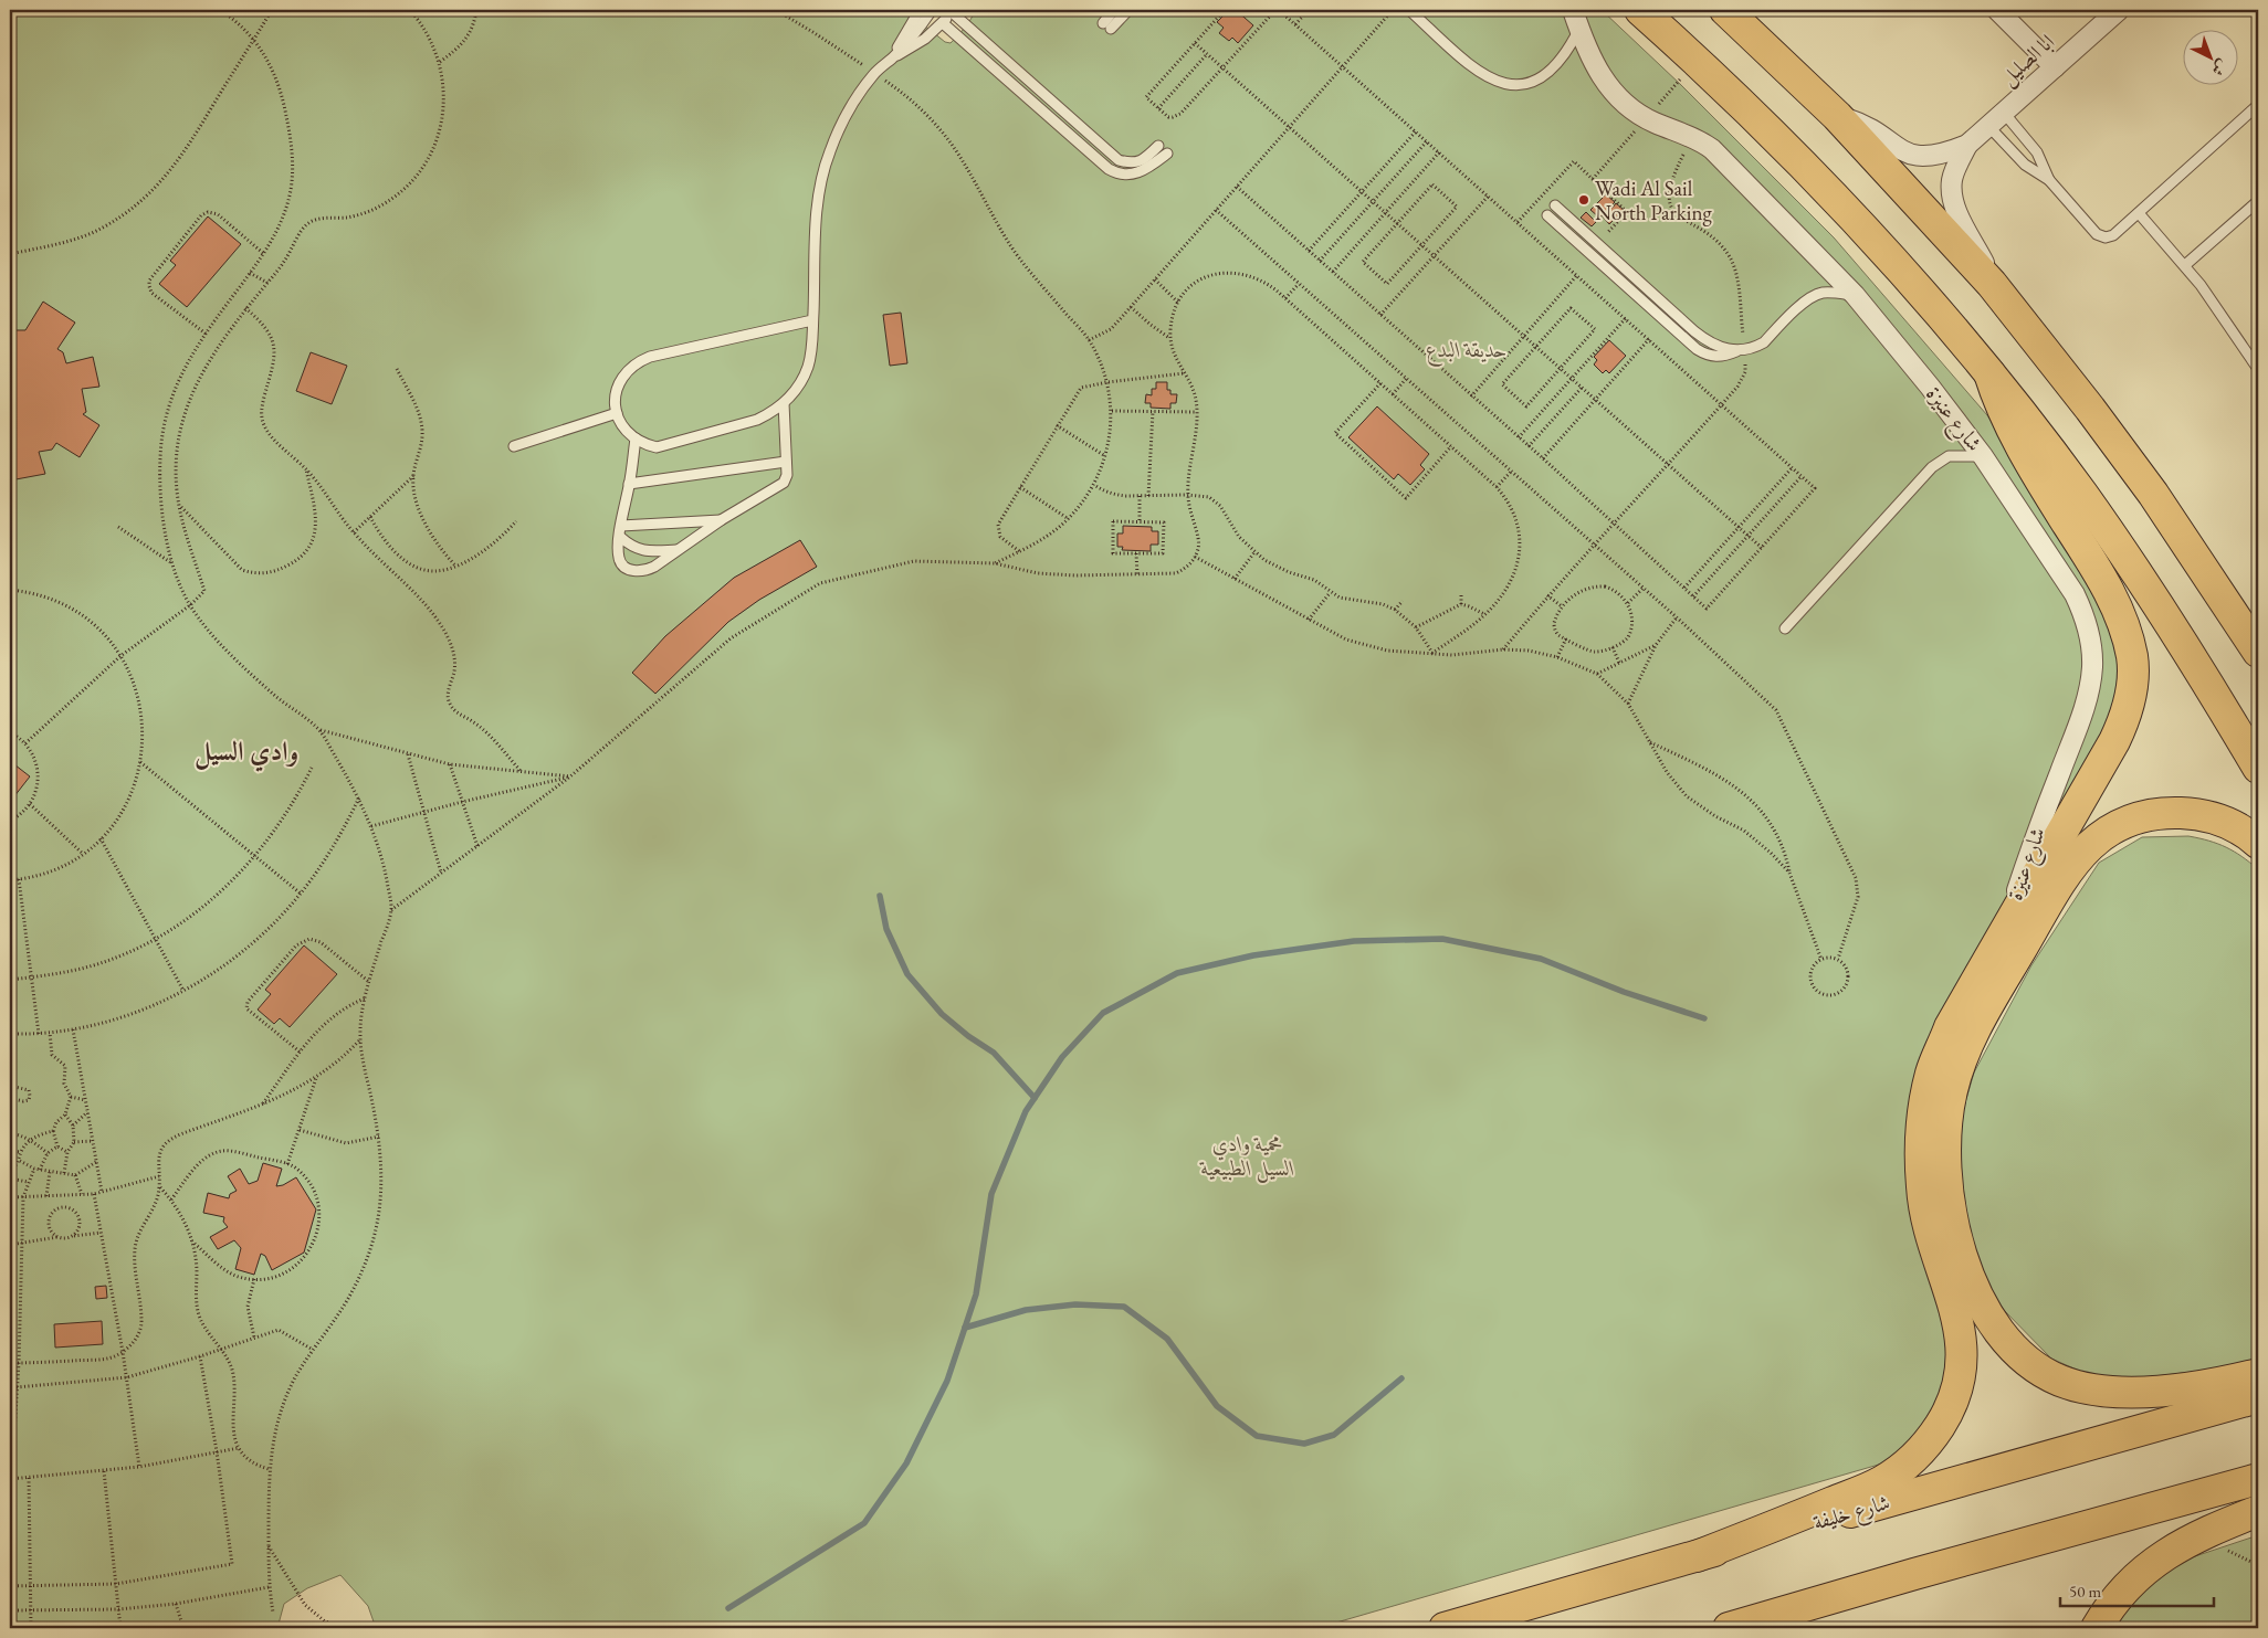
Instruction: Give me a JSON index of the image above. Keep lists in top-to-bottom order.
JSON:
{
  "streets": {
    "main road": ["شارع خليفة"],
    "street": ["ابا الصليل", "شارع عنيزة"]
  },
  "districts": ["وادي السيل"],
  "parks": ["حديقة البدع", "محمية وادي السيل الطبيعية"],
  "places": ["Wadi Al Sail North Parking"],
  "scale_bar": "50 m",
  "north": "bottom right"
}
